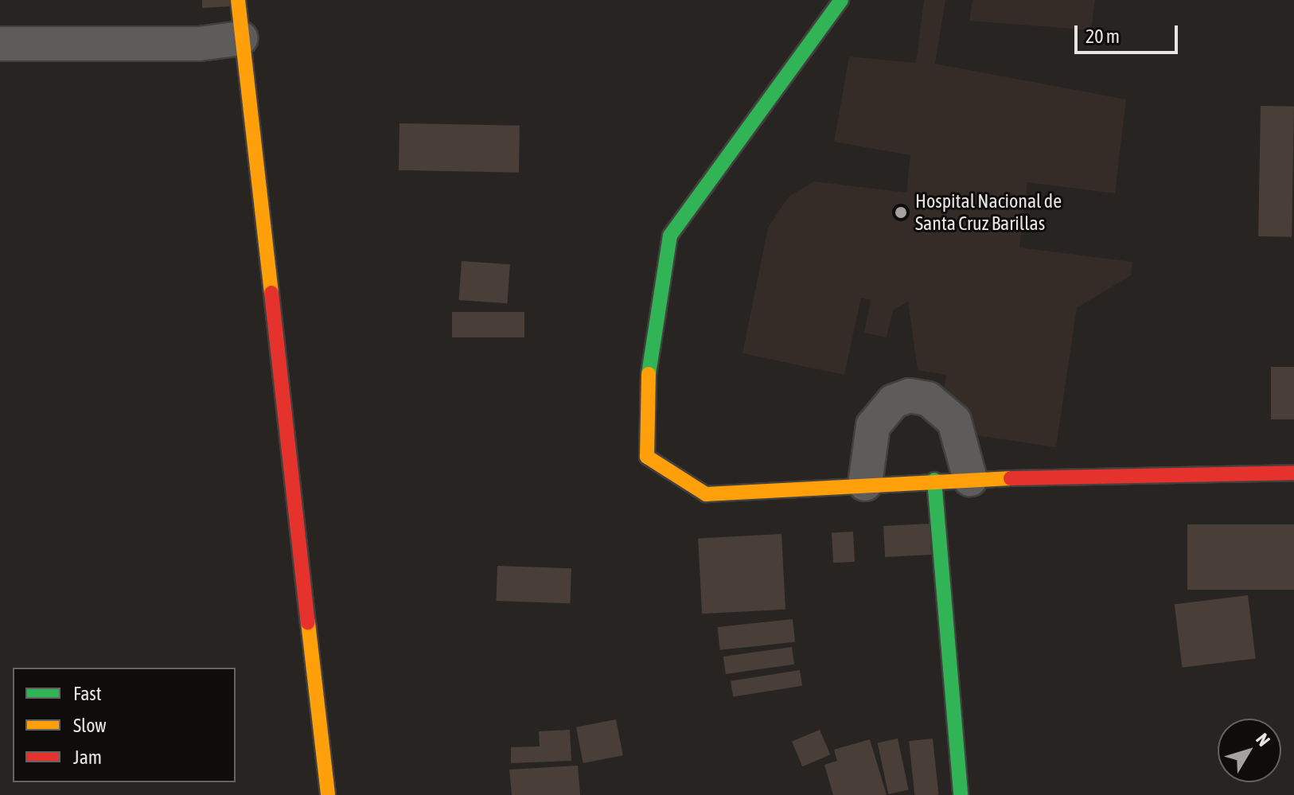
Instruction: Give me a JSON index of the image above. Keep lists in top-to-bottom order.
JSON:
{
  "places": ["Hospital Nacional de Santa Cruz Barillas"],
  "legend": ["Fast", "Slow", "Jam"],
  "scale_bar": "20 m",
  "north": "top right"
}
